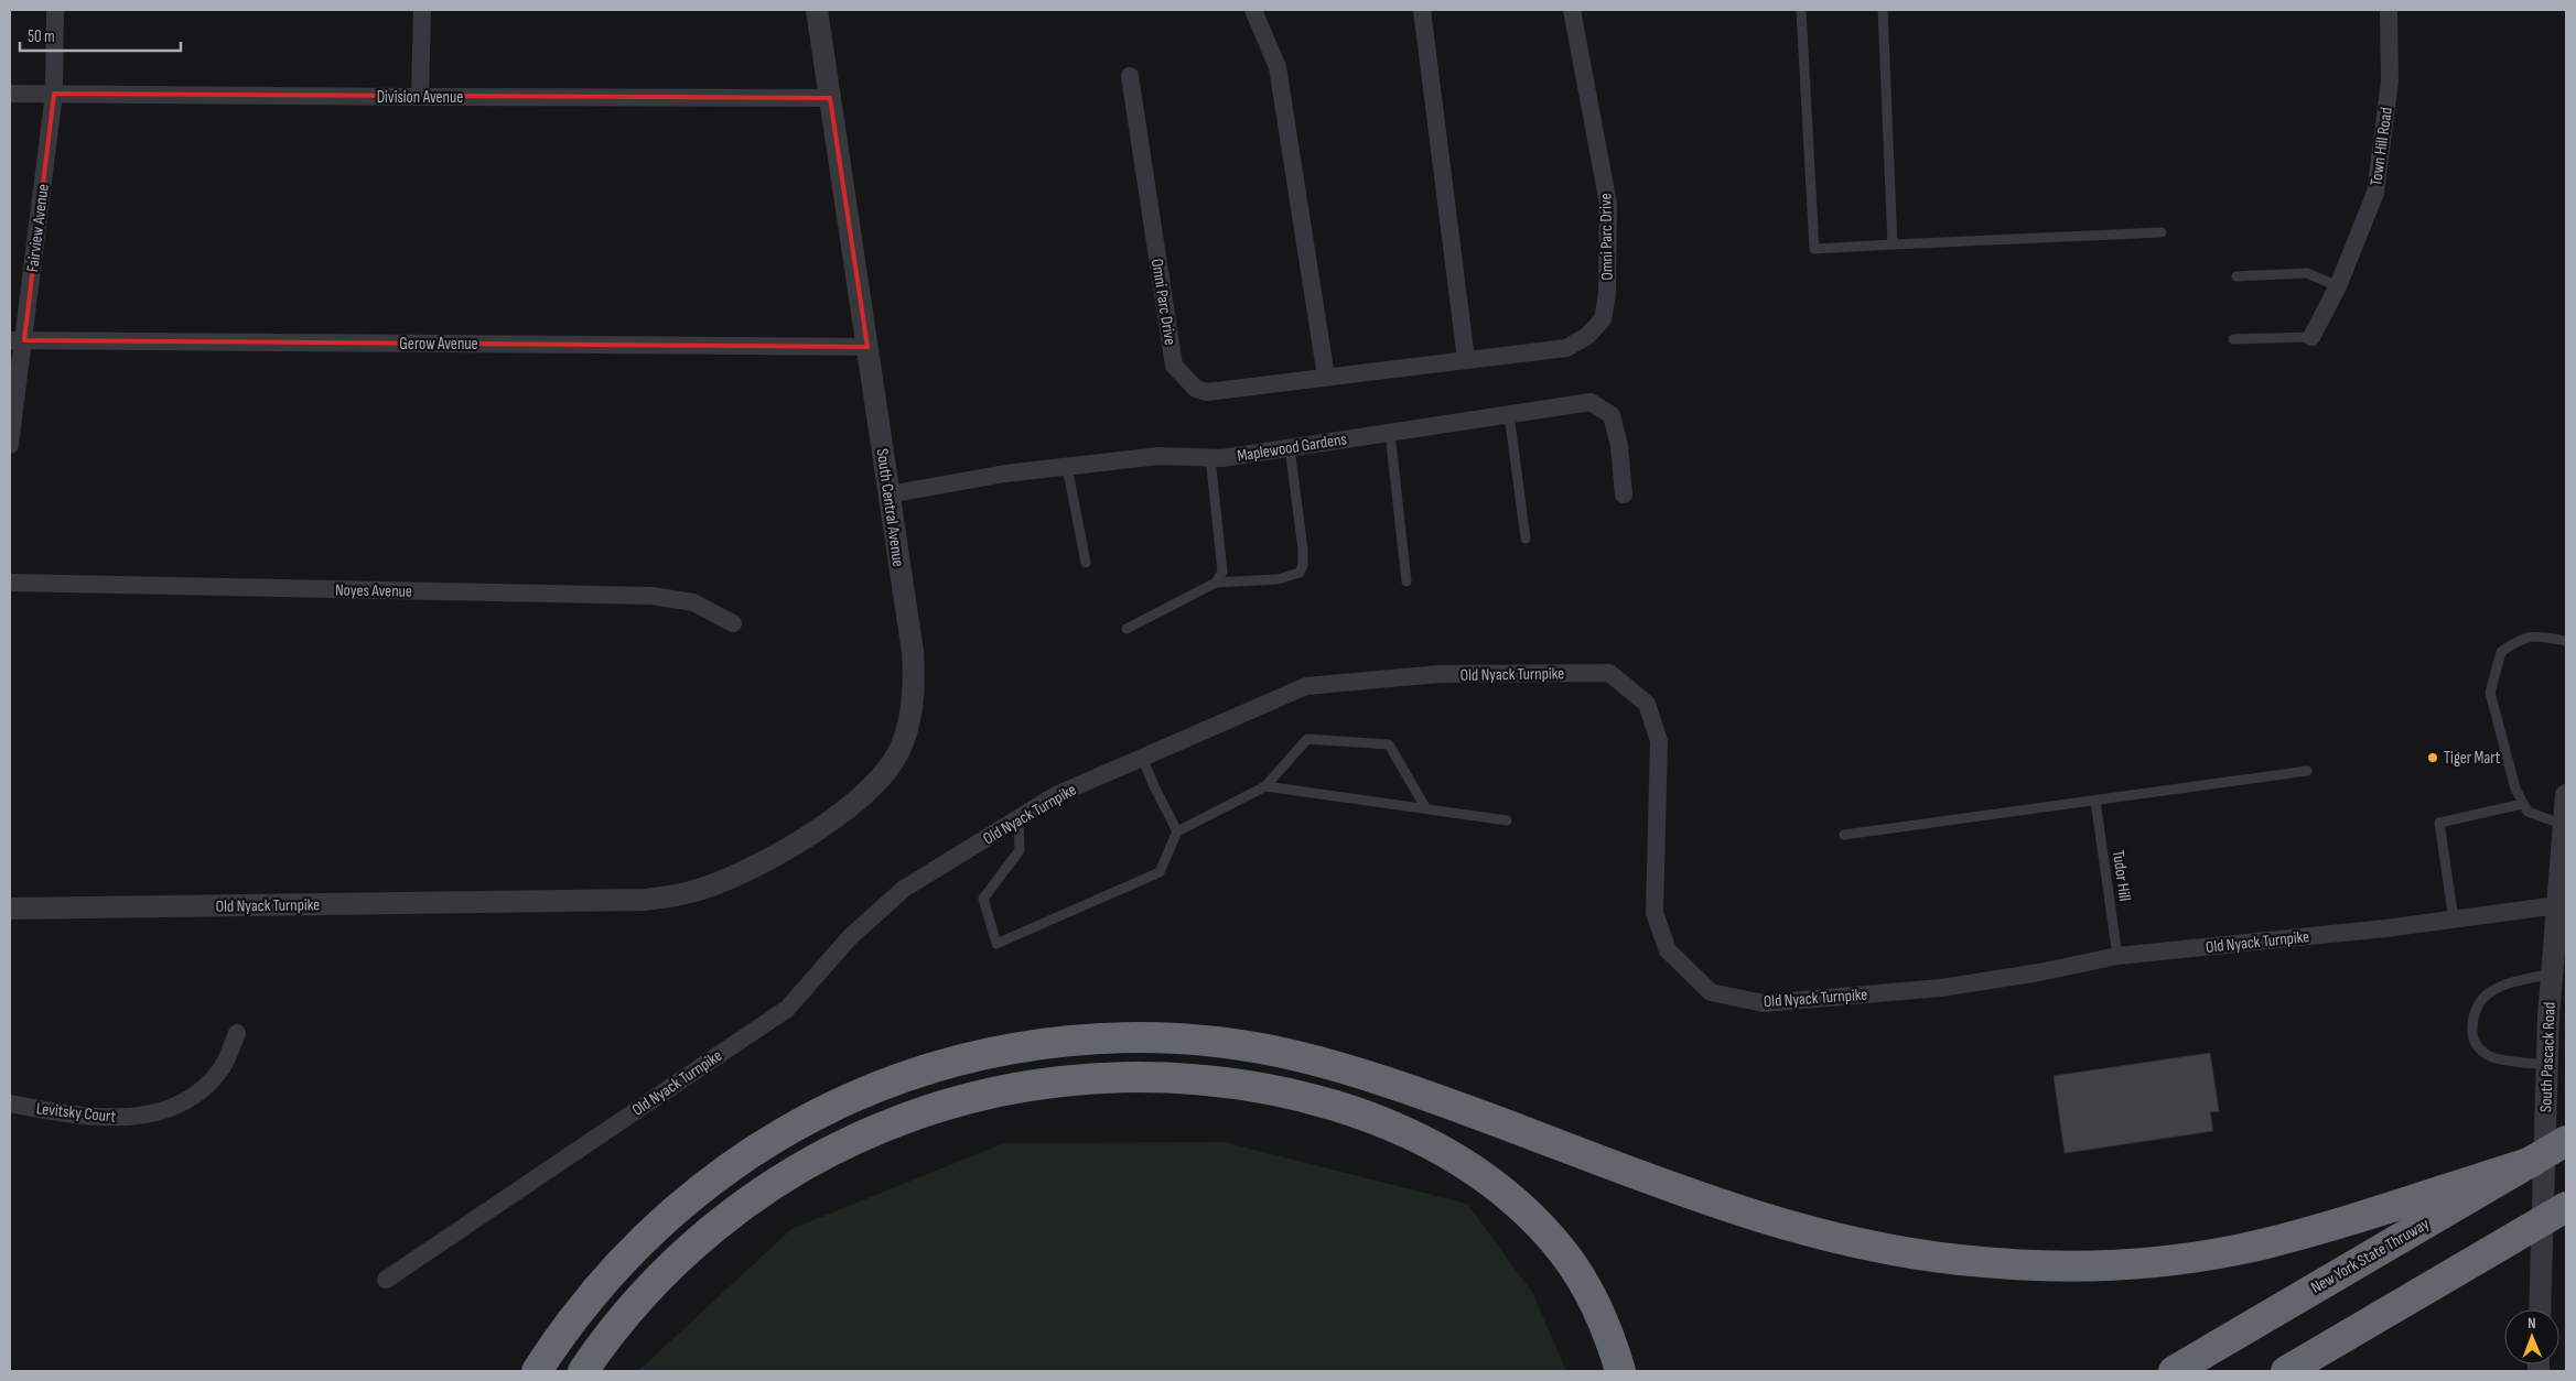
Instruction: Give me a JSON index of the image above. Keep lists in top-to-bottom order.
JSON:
{
  "streets": {
    "highway": ["New York State Thruway"],
    "street": [
      "Division Avenue",
      "Town Hill Road",
      "Fairview Avenue",
      "Omni Parc Drive",
      "Gerow Avenue",
      "Maplewood Gardens",
      "South Central Avenue",
      "Noyes Avenue",
      "Old Nyack Turnpike",
      "South Pascack Road",
      "Levitsky Court"
    ],
    "lane": ["Tudor Hill"]
  },
  "crossings": [
    ["Division Avenue", "Fairview Avenue"],
    ["Division Avenue", "South Central Avenue"],
    ["Fairview Avenue", "Gerow Avenue"],
    ["Gerow Avenue", "South Central Avenue"],
    ["Maplewood Gardens", "South Central Avenue"],
    ["South Central Avenue", "Old Nyack Turnpike"],
    ["Old Nyack Turnpike", "Tudor Hill"],
    ["Old Nyack Turnpike", "South Pascack Road"]
  ],
  "places": ["Tiger Mart"],
  "scale_bar": "50 m",
  "north": "top"
}
